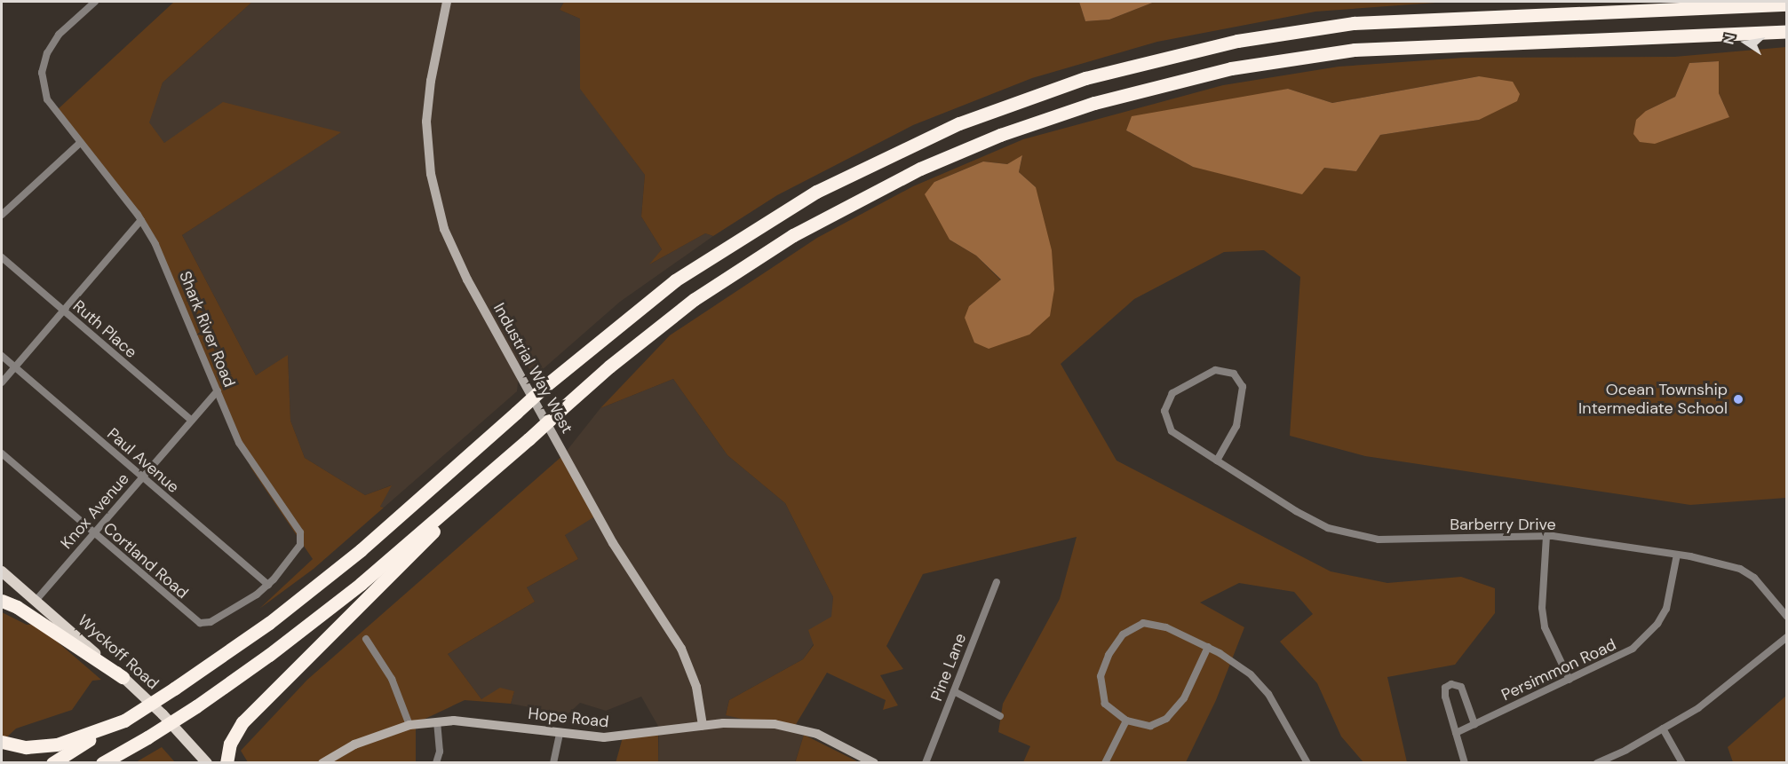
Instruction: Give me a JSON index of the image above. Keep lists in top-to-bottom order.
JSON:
{
  "streets": {
    "main road": ["Wyckoff Road"],
    "street": [
      "Ruth Place",
      "Shark River Road",
      "Industrial Way West",
      "Paul Avenue",
      "Knox Avenue",
      "Barberry Drive",
      "Cortland Road",
      "Pine Lane",
      "Persimmon Road",
      "Hope Road"
    ]
  },
  "crossings": [
    ["Ruth Place", "Knox Avenue"],
    ["Shark River Road", "Paul Avenue"],
    ["Shark River Road", "Knox Avenue"],
    ["Shark River Road", "Cortland Road"],
    ["Industrial Way West", "Hope Road"],
    ["Paul Avenue", "Knox Avenue"],
    ["Paul Avenue", "Cortland Road"],
    ["Knox Avenue", "Cortland Road"],
    ["Knox Avenue", "Wyckoff Road"],
    ["Barberry Drive", "Persimmon Road"]
  ],
  "places": ["Ocean Township Intermediate School"],
  "north": "left"
}
